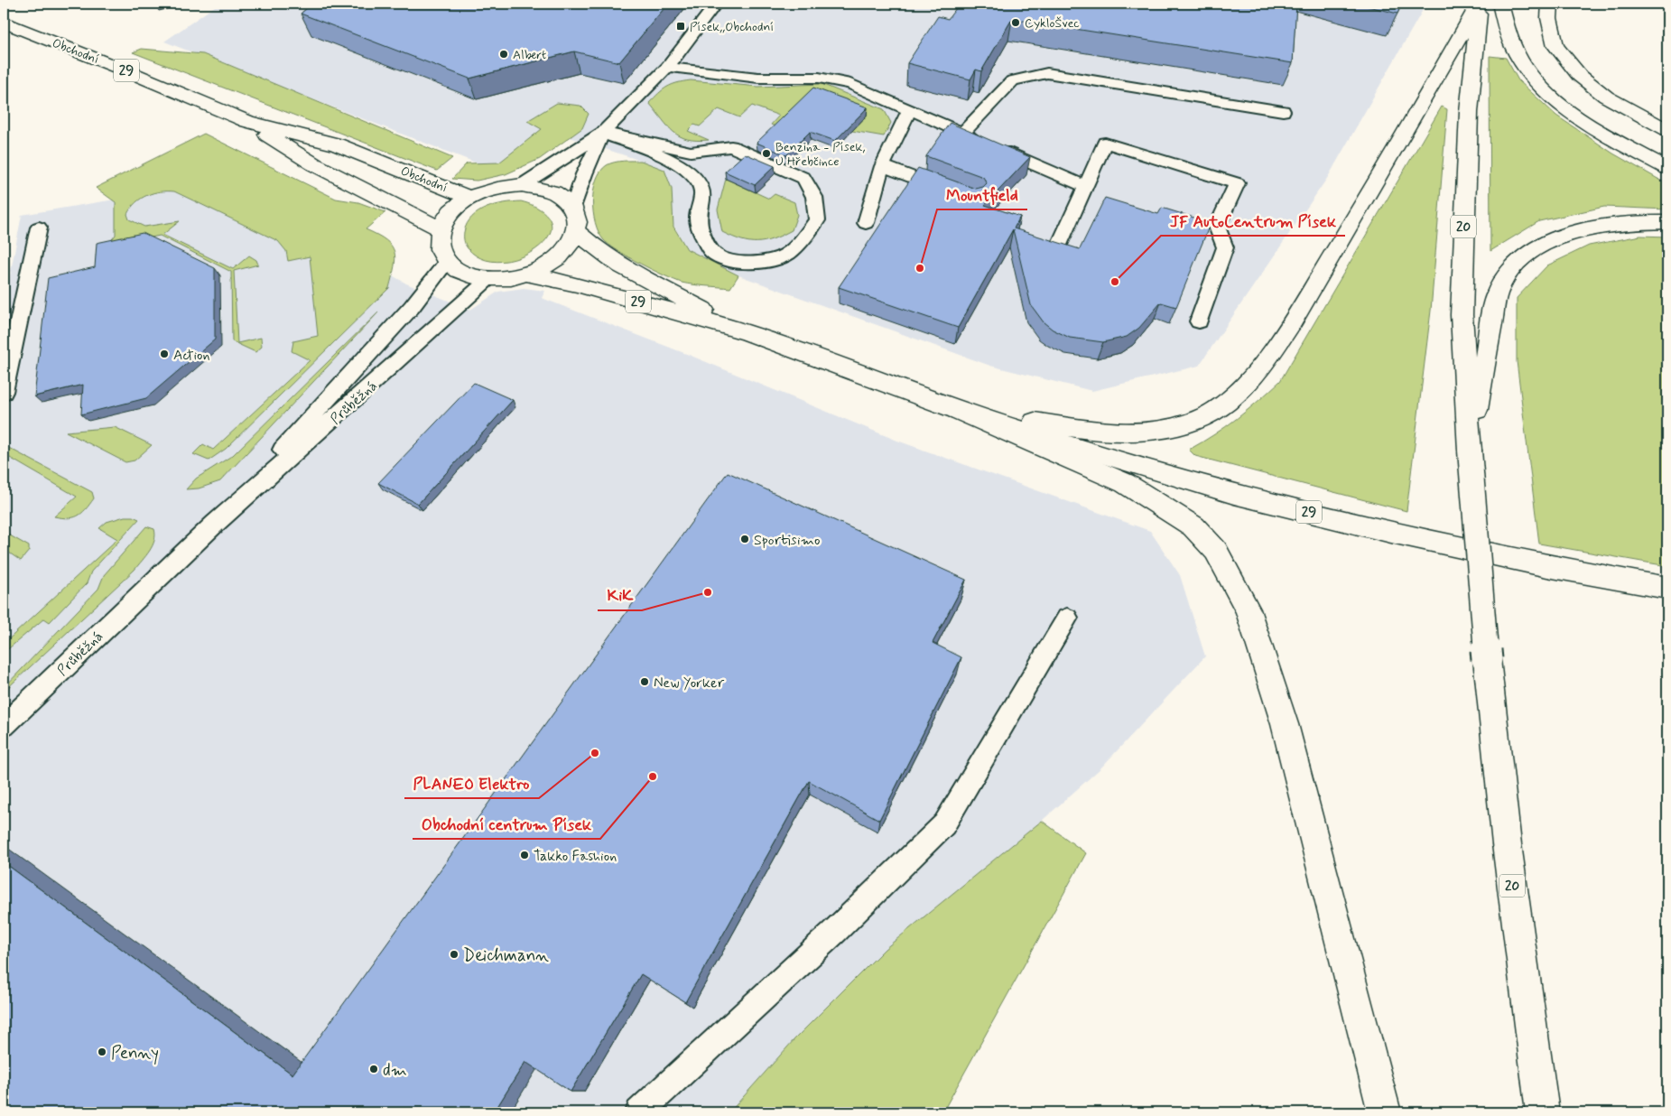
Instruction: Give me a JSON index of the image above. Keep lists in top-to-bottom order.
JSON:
{
  "streets": {
    "main road": ["Obchodní", "29", "20"],
    "lane": ["Průběžná"]
  },
  "crossings": [
    ["Obchodní", "29"],
    ["Obchodní", "Průběžná"],
    ["29", "Průběžná"]
  ],
  "places": {
    "other": [
      "CykloŠvec",
      "Albert",
      "Benzina - Písek, U Hřebčince",
      "Mountfield",
      "JF AutoCentrum Písek",
      "Action",
      "Sportisimo",
      "KiK",
      "New Yorker",
      "PLANEO Elektro",
      "Obchodní centrum Písek",
      "Takko Fashion",
      "Deichmann",
      "Penny",
      "dm"
    ],
    "transit": ["Písek,,Obchodní"]
  }
}
